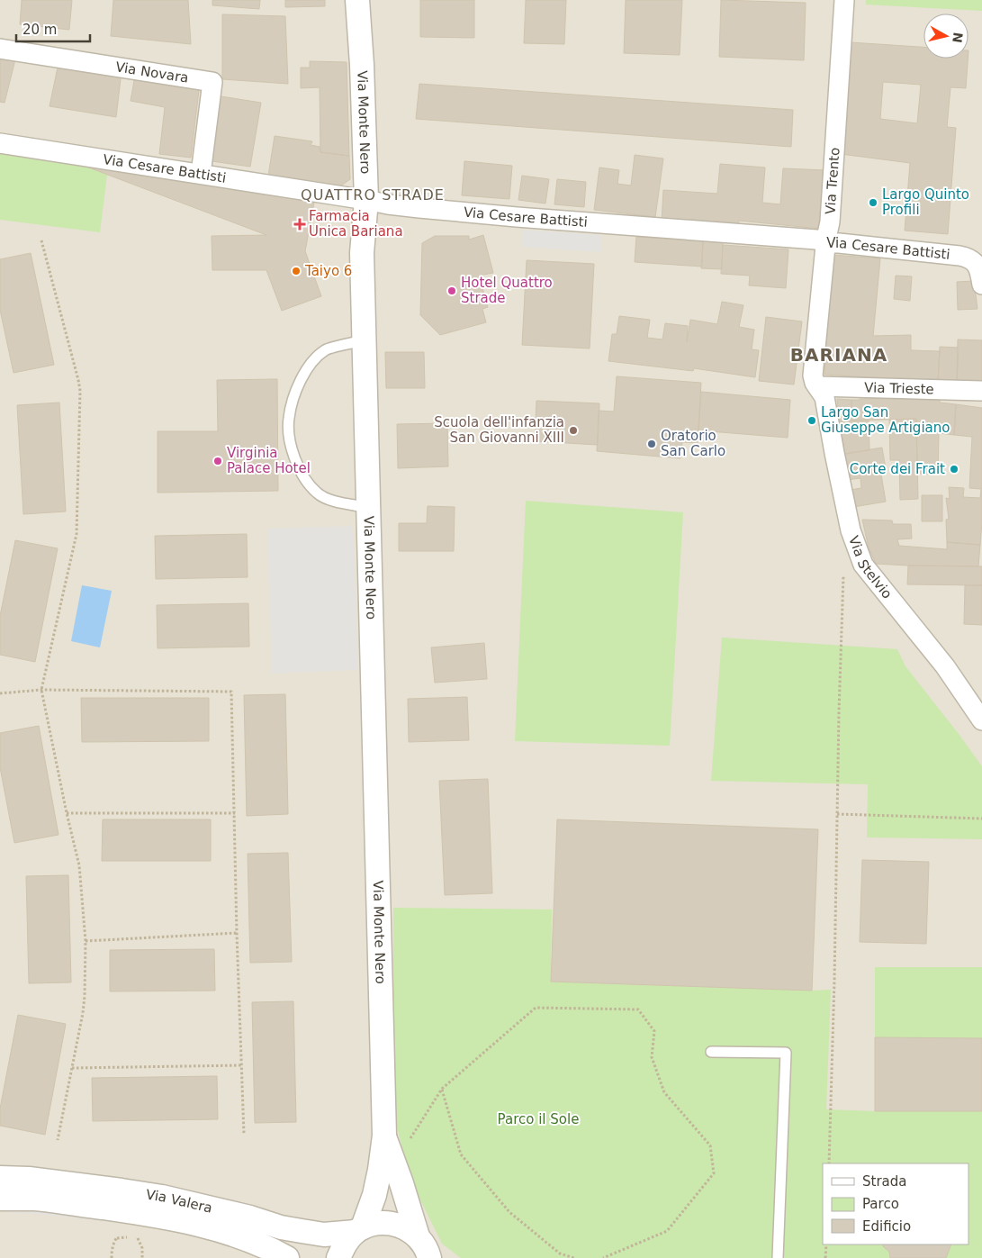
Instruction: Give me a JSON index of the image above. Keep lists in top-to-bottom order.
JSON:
{
  "streets": {
    "street": [
      "Via Novara",
      "Via Monte Nero",
      "Via Cesare Battisti",
      "Via Trento",
      "Via Trieste",
      "Via Stelvio",
      "Via Valera"
    ]
  },
  "crossings": [
    ["Via Novara", "Via Cesare Battisti"],
    ["Via Monte Nero", "Via Cesare Battisti"],
    ["Via Monte Nero", "Via Valera"],
    ["Via Cesare Battisti", "Via Trento"],
    ["Via Trento", "Via Trieste"],
    ["Via Trento", "Via Stelvio"],
    ["Via Trieste", "Via Stelvio"]
  ],
  "districts": ["QUATTRO STRADE", "BARIANA"],
  "parks": ["Parco il Sole"],
  "places": {
    "other": [
      "Largo Quinto Profili",
      "Taiyo 6",
      "Hotel Quattro Strade",
      "Largo San Giuseppe Artigiano",
      "Scuola dell'infanzia San Giovanni XIII",
      "Oratorio San Carlo",
      "Virginia Palace Hotel",
      "Corte dei Frait"
    ],
    "health": ["Farmacia Unica Bariana"]
  },
  "legend": ["Strada", "Parco", "Edificio"],
  "scale_bar": "20 m",
  "north": "right"
}
